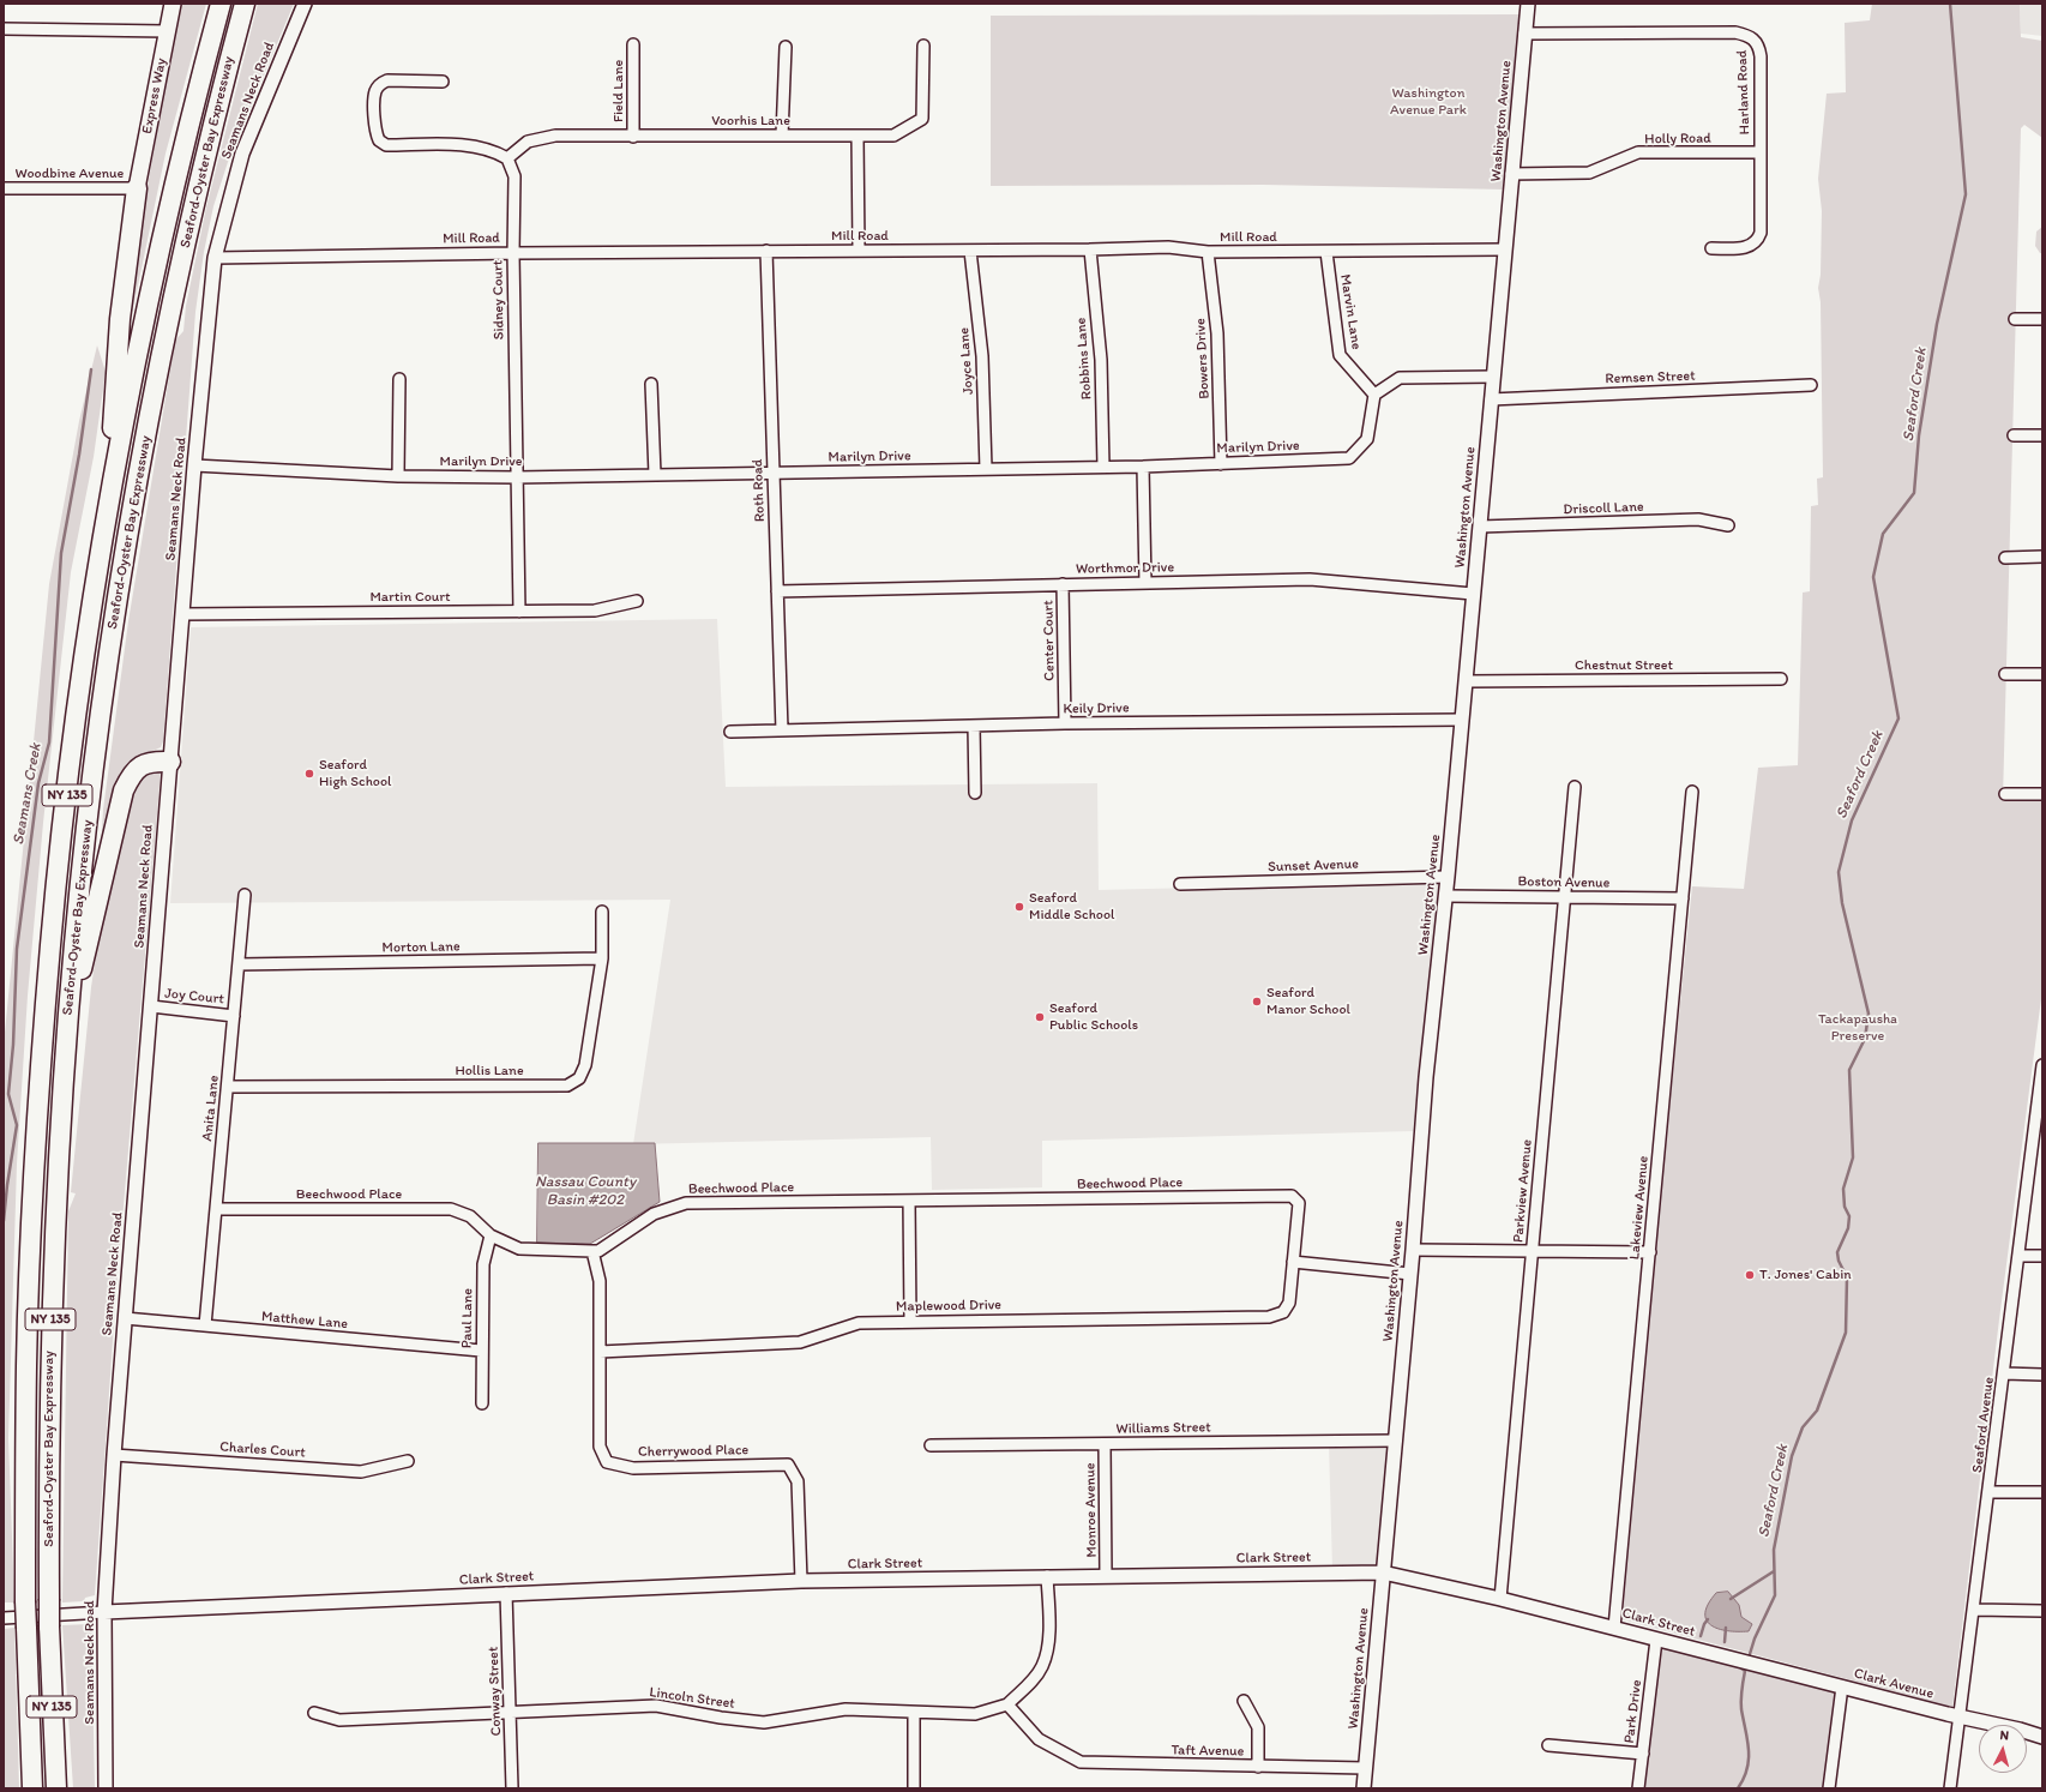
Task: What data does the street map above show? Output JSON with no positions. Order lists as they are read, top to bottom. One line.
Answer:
{"streets":{"highway":["Seaford-Oyster Bay Expressway","NY 135"],"main road":["Express Way"],"street":["Field Lane","Harland Road","Seamans Neck Road","Voorhis Lane","Washington Avenue","Holly Road","Woodbine Avenue","Mill Road","Sidney Court","Marvin Lane","Robbins Lane","Bowers Drive","Joyce Lane","Remsen Street","Marilyn Drive","Roth Road","Driscoll Lane","Worthmor Drive","Martin Court","Center Court","Chestnut Street","Keily Drive","Sunset Avenue","Boston Avenue","Morton Lane","Joy Court","Hollis Lane","Anita Lane","Beechwood Place","Parkview Avenue","Lakeview Avenue","Maplewood Drive","Paul Lane","Matthew Lane","Seaford Avenue","Williams Street","Charles Court","Cherrywood Place","Monroe Avenue","Clark Street","Clark Avenue","Conway Street","Lincoln Street","Park Drive","Taft Avenue"]},"crossings":[["Field Lane","Voorhis Lane"],["Harland Road","Washington Avenue"],["Harland Road","Holly Road"],["Express Way","Woodbine Avenue"],["Seamans Neck Road","Mill Road"],["Seamans Neck Road","Marilyn Drive"],["Seamans Neck Road","Martin Court"],["Seamans Neck Road","Joy Court"],["Seamans Neck Road","Matthew Lane"],["Seamans Neck Road","Charles Court"],["Seamans Neck Road","Clark Street"],["Voorhis Lane","Sidney Court"],["Washington Avenue","Holly Road"],["Washington Avenue","Mill Road"],["Washington Avenue","Remsen Street"],["Washington Avenue","Driscoll Lane"],["Washington Avenue","Worthmor Drive"],["Washington Avenue","Chestnut Street"],["Washington Avenue","Keily Drive"],["Washington Avenue","Sunset Avenue"],["Washington Avenue","Boston Avenue"],["Washington Avenue","Williams Street"],["Washington Avenue","Clark Street"],["Washington Avenue","Taft Avenue"],["Seaford-Oyster Bay Expressway","Clark Street"],["Mill Road","Sidney Court"],["Mill Road","Marvin Lane"],["Mill Road","Robbins Lane"],["Mill Road","Bowers Drive"],["Mill Road","Joyce Lane"],["Mill Road","Roth Road"],["Sidney Court","Marilyn Drive"],["Sidney Court","Martin Court"],["Marvin Lane","Marilyn Drive"],["Robbins Lane","Marilyn Drive"],["Bowers Drive","Marilyn Drive"],["Joyce Lane","Marilyn Drive"],["Marilyn Drive","Roth Road"],["Roth Road","Worthmor Drive"],["Roth Road","Keily Drive"],["Worthmor Drive","Center Court"],["Center Court","Keily Drive"],["Boston Avenue","Parkview Avenue"],["Boston Avenue","Lakeview Avenue"],["Morton Lane","Hollis Lane"],["Morton Lane","Anita Lane"],["Joy Court","Anita Lane"],["Hollis Lane","Anita Lane"],["Anita Lane","Beechwood Place"],["Anita Lane","Matthew Lane"],["Beechwood Place","Maplewood Drive"],["Beechwood Place","Paul Lane"],["Beechwood Place","Cherrywood Place"],["Parkview Avenue","Clark Street"],["Lakeview Avenue","Clark Street"],["Maplewood Drive","Cherrywood Place"],["Paul Lane","Matthew Lane"],["Seaford Avenue","Clark Avenue"],["Williams Street","Monroe Avenue"],["Cherrywood Place","Clark Street"],["Monroe Avenue","Clark Street"],["Clark Street","Clark Avenue"],["Clark Street","Conway Street"],["Clark Street","Lincoln Street"],["Clark Street","Park Drive"],["Conway Street","Lincoln Street"],["Lincoln Street","Taft Avenue"]],"water":["Seaford Creek","Seamans Creek","Nassau County Basin #202"],"parks":["Washington Avenue Park","Tackapausha Preserve"],"places":["Seaford High School","Seaford Middle School","Seaford Manor School","Seaford Public Schools","T. Jones' Cabin"],"north":"top"}
